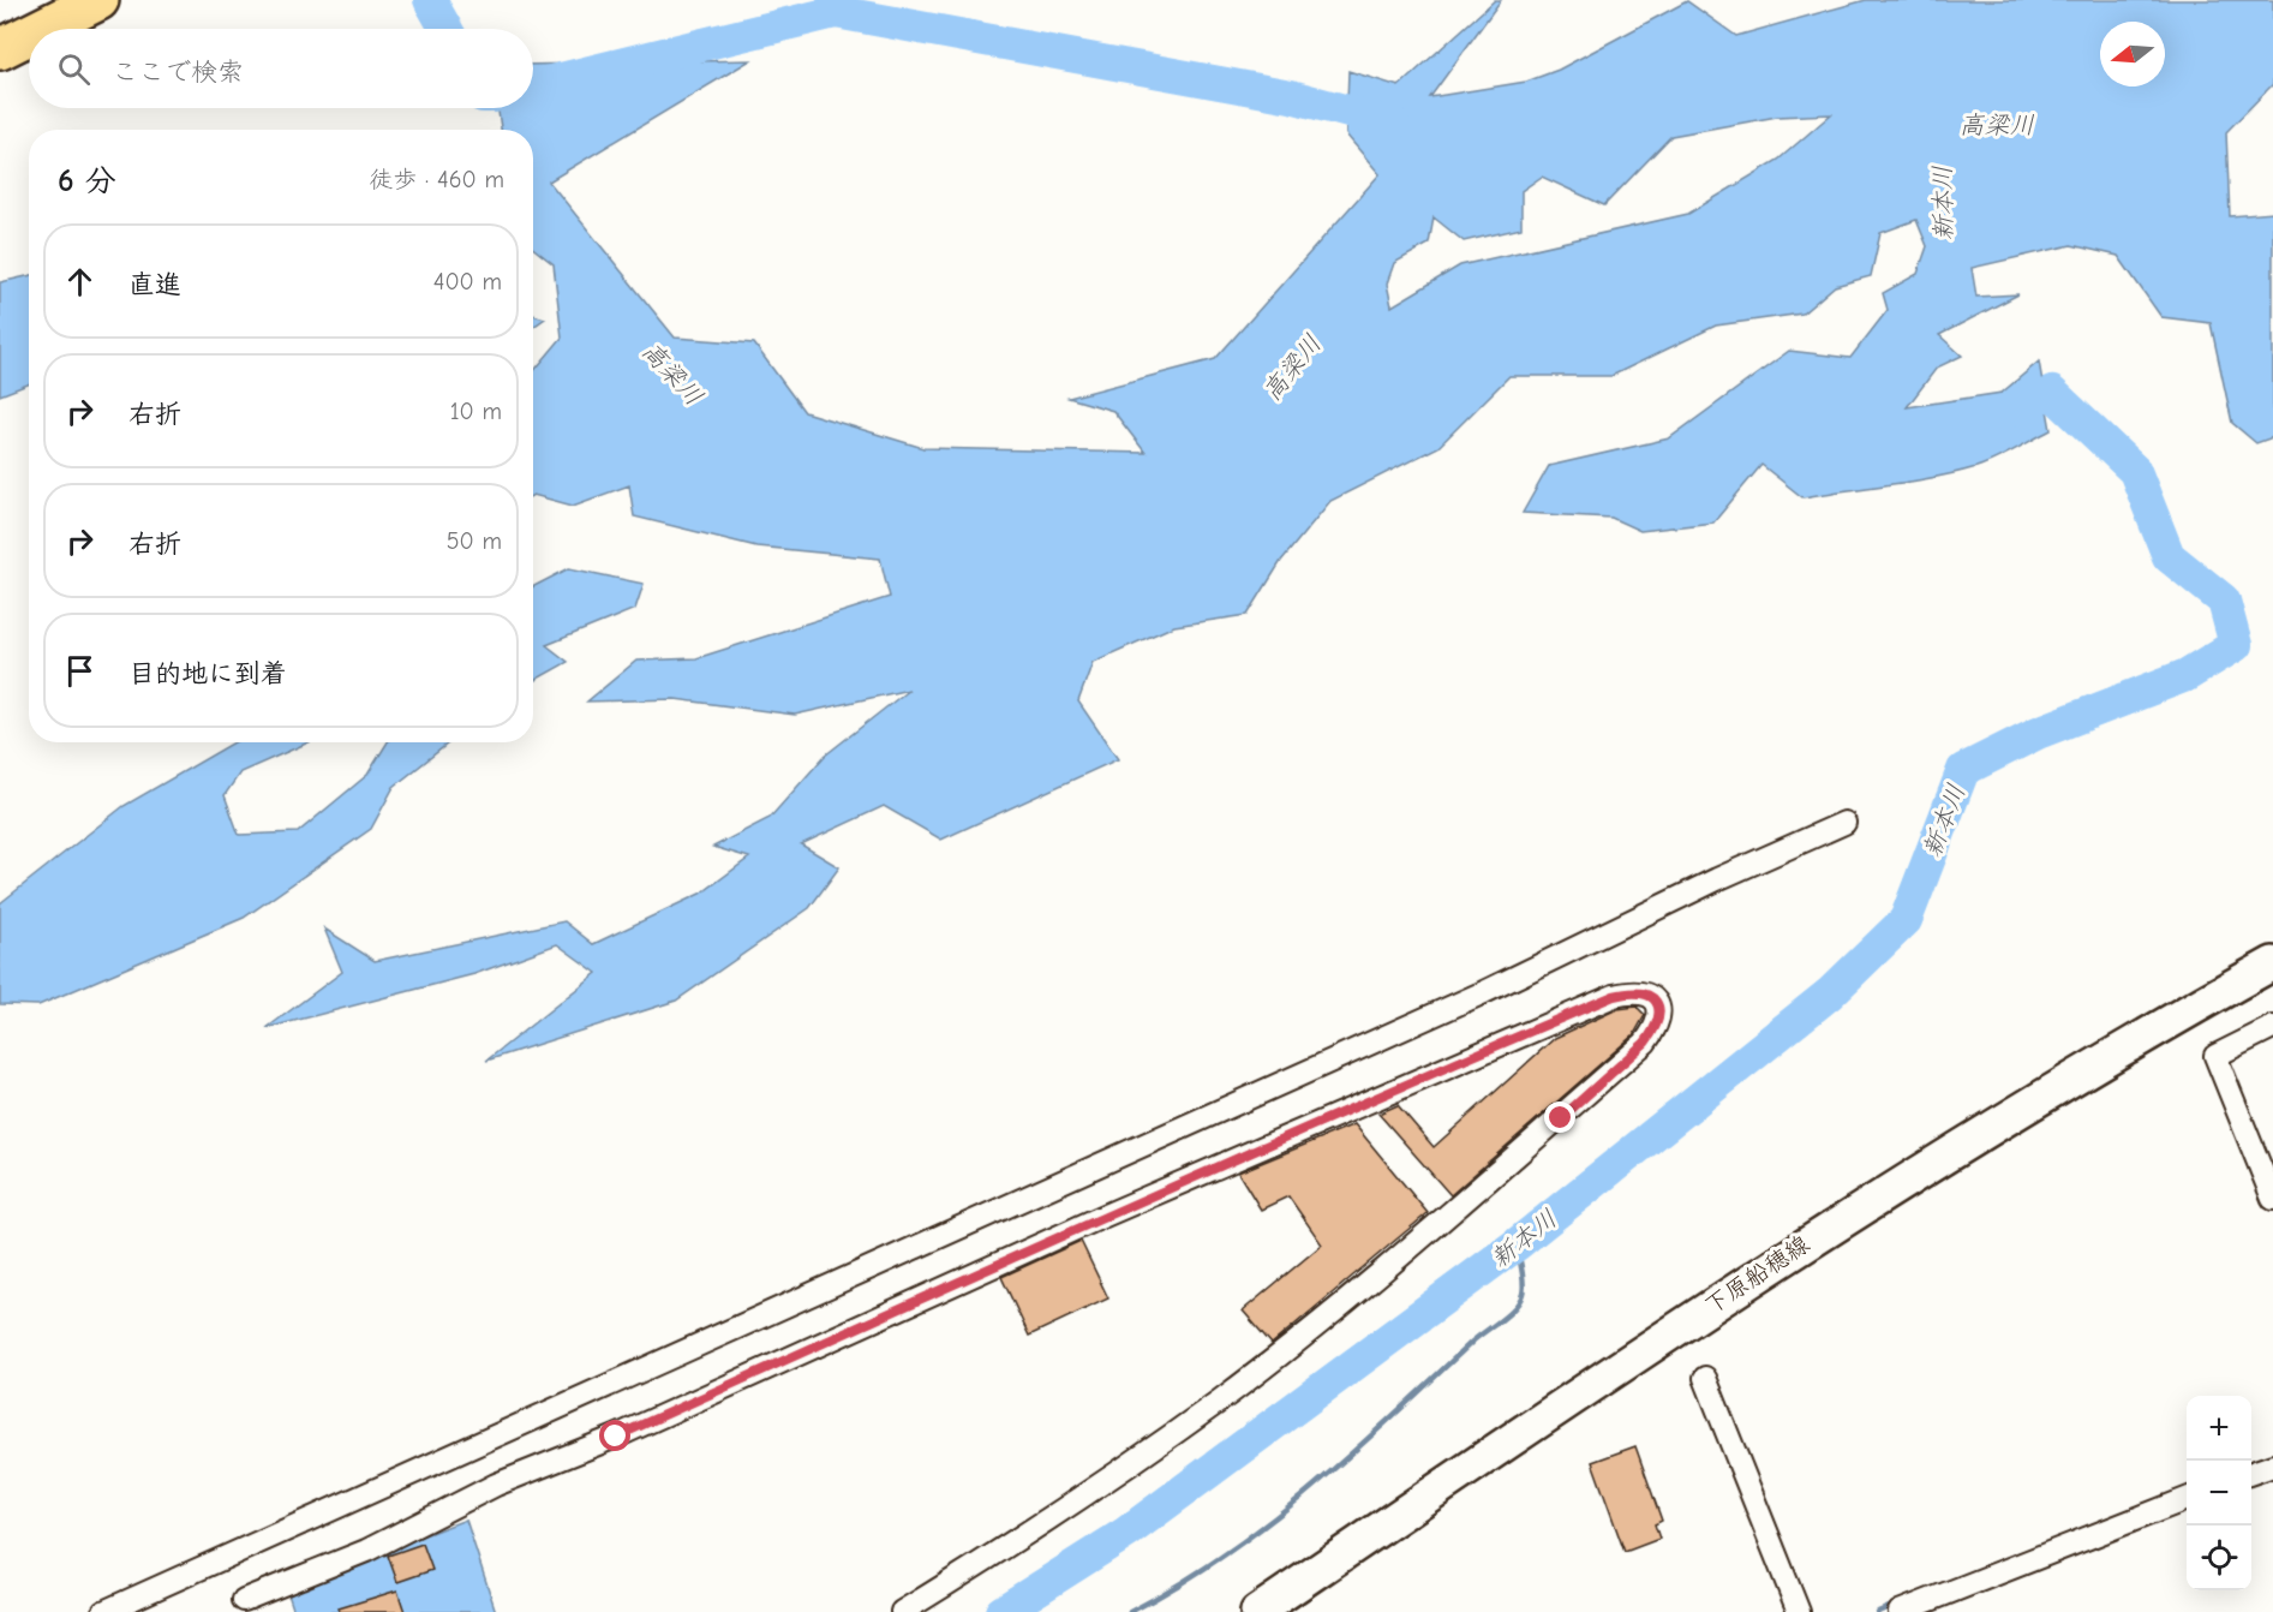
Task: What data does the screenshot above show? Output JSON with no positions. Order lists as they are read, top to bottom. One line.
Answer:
{"streets":{"main road":["下原船穂線"]},"water":["高梁川","新本川"],"north":"left","page":{"search":"ここで検索","heading":["6 分","徒歩 · 460 m"],"list":[["直進","400 m"],["右折","10 m"],["右折","50 m"],"目的地に到着"],"map_buttons":["+","−"]}}
